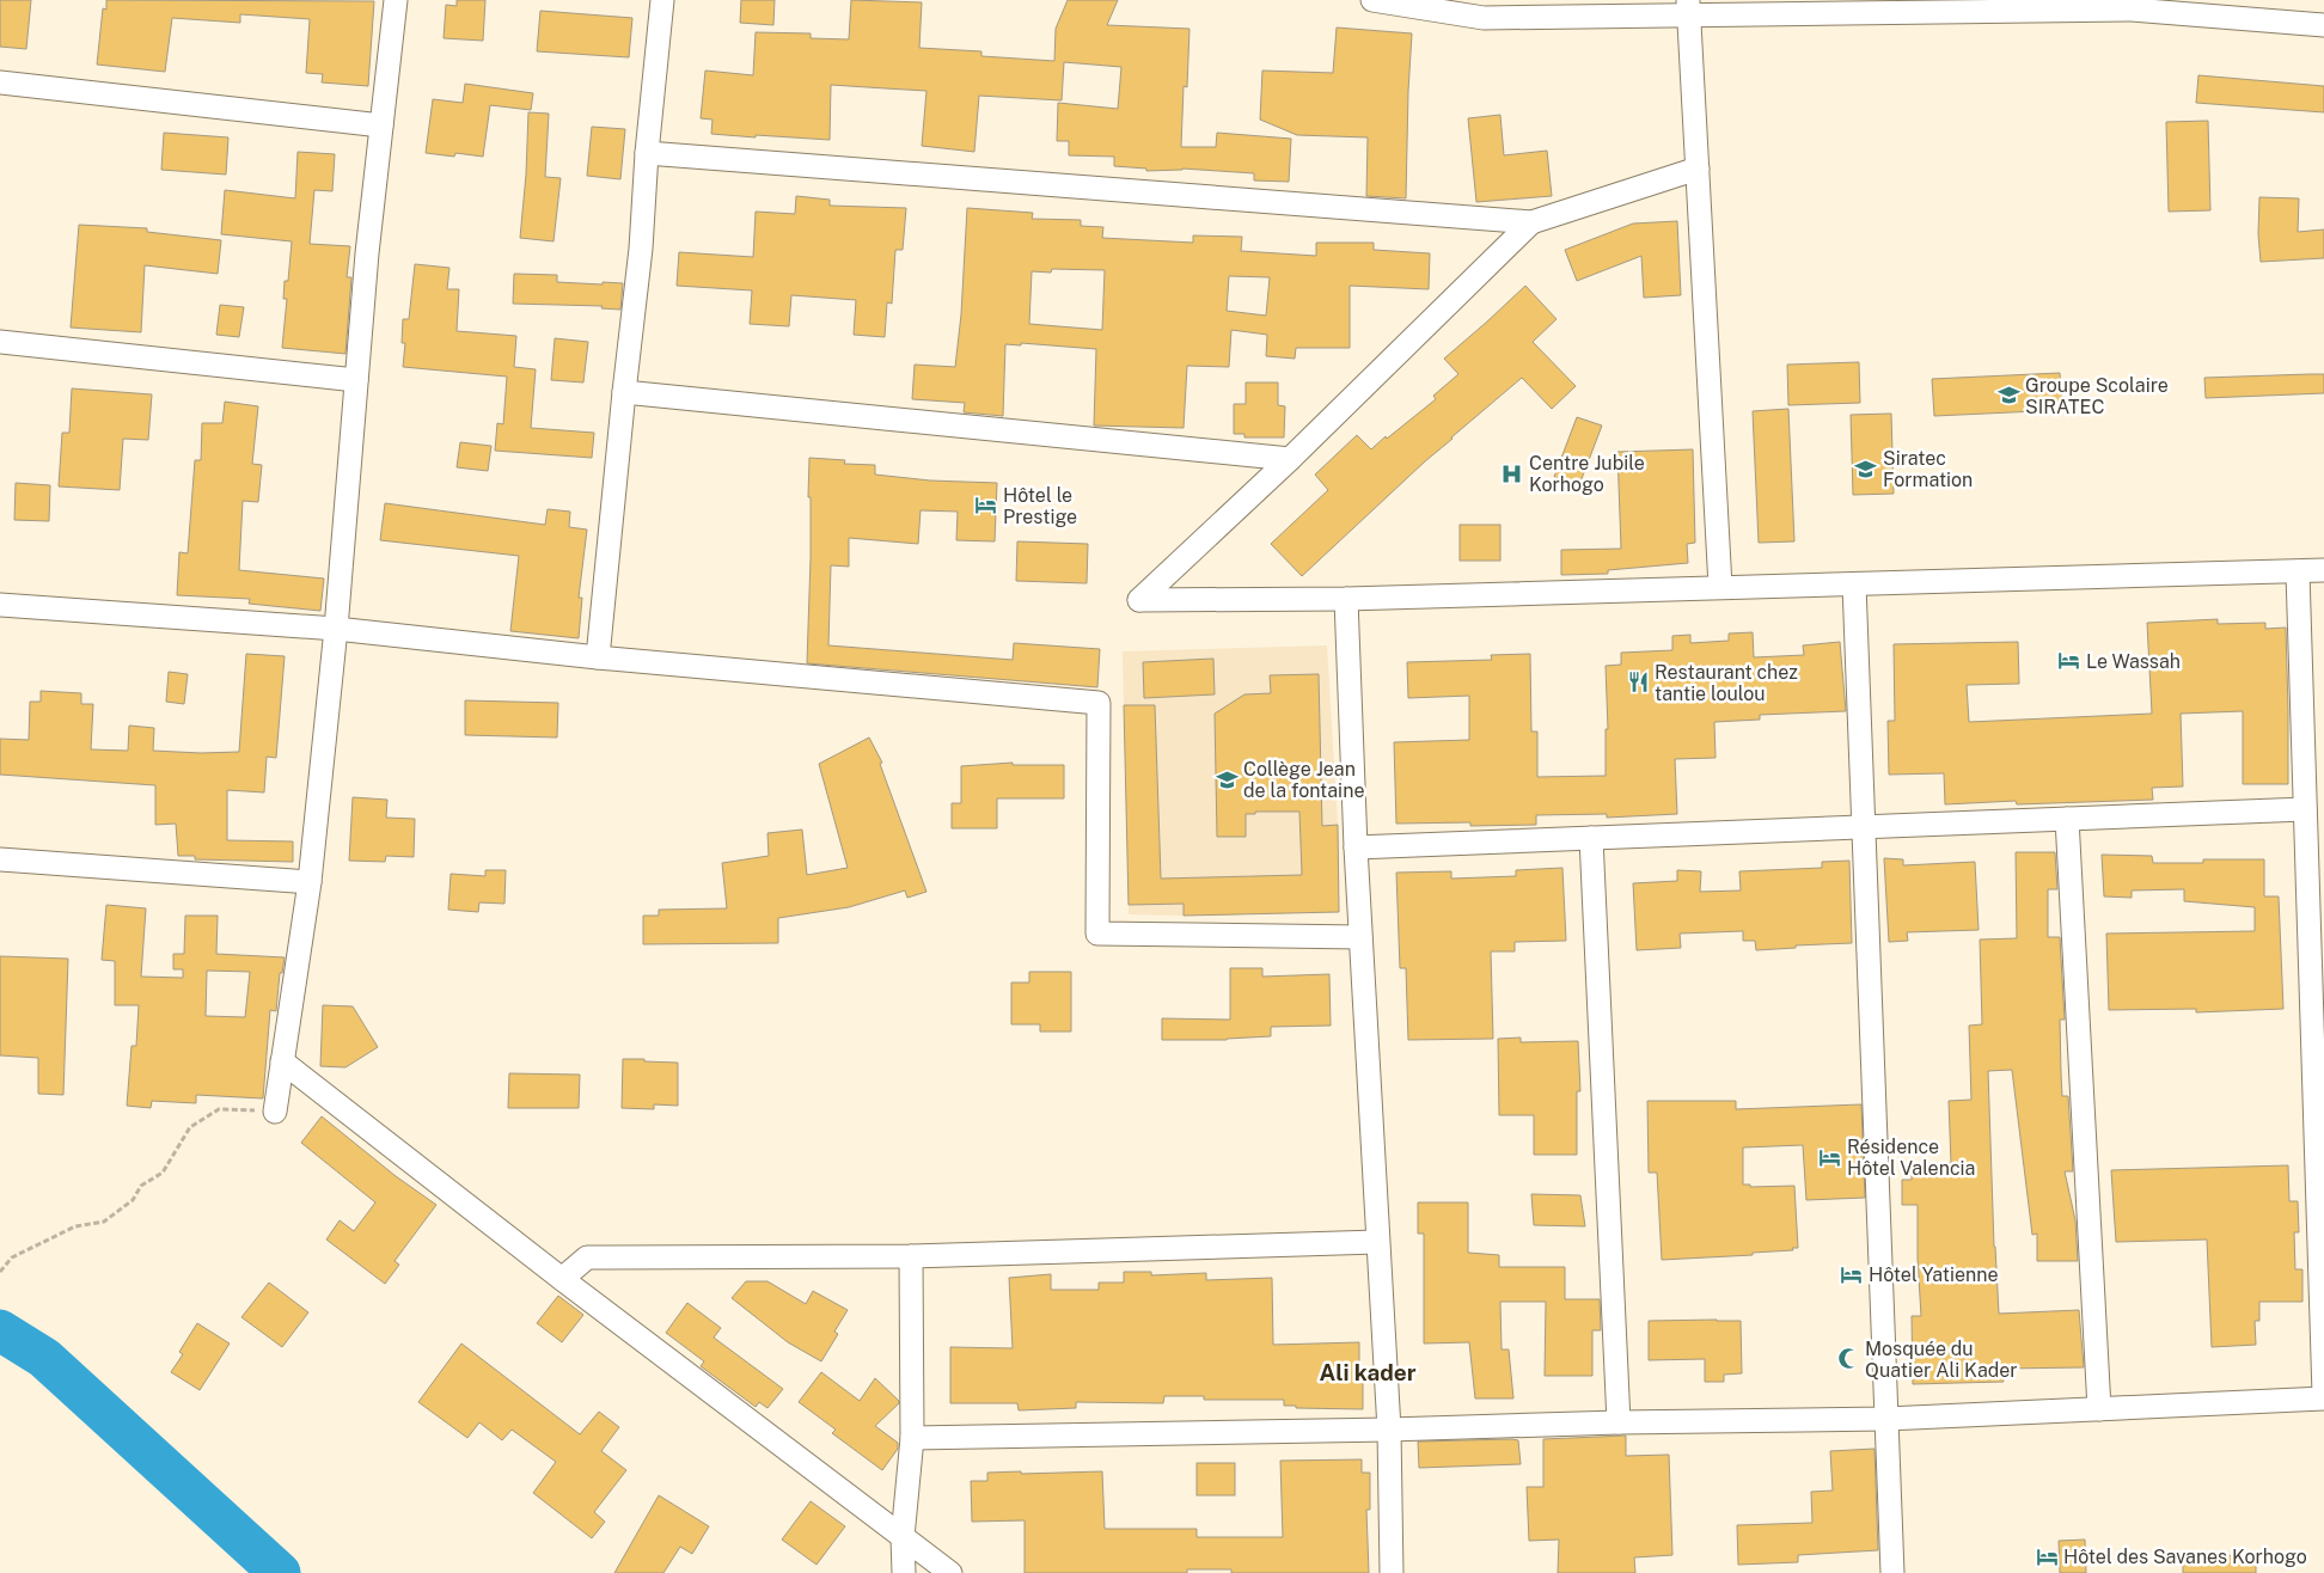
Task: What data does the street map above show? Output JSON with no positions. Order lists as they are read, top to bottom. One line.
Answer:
{"districts":["Ali kader"],"places":{"school or university":["Groupe Scolaire SIRATEC","Siratec Formation","Collège Jean de la fontaine"],"hospital":["Centre Jubile Korhogo"],"hotel":["Hôtel le Prestige","Le Wassah","Résidence Hôtel Valencia","Hôtel Yatienne","Hôtel des Savanes Korhogo"],"restaurant":["Restaurant chez tantie loulou"],"mosque":["Mosquée du Quatier Ali Kader"]}}
